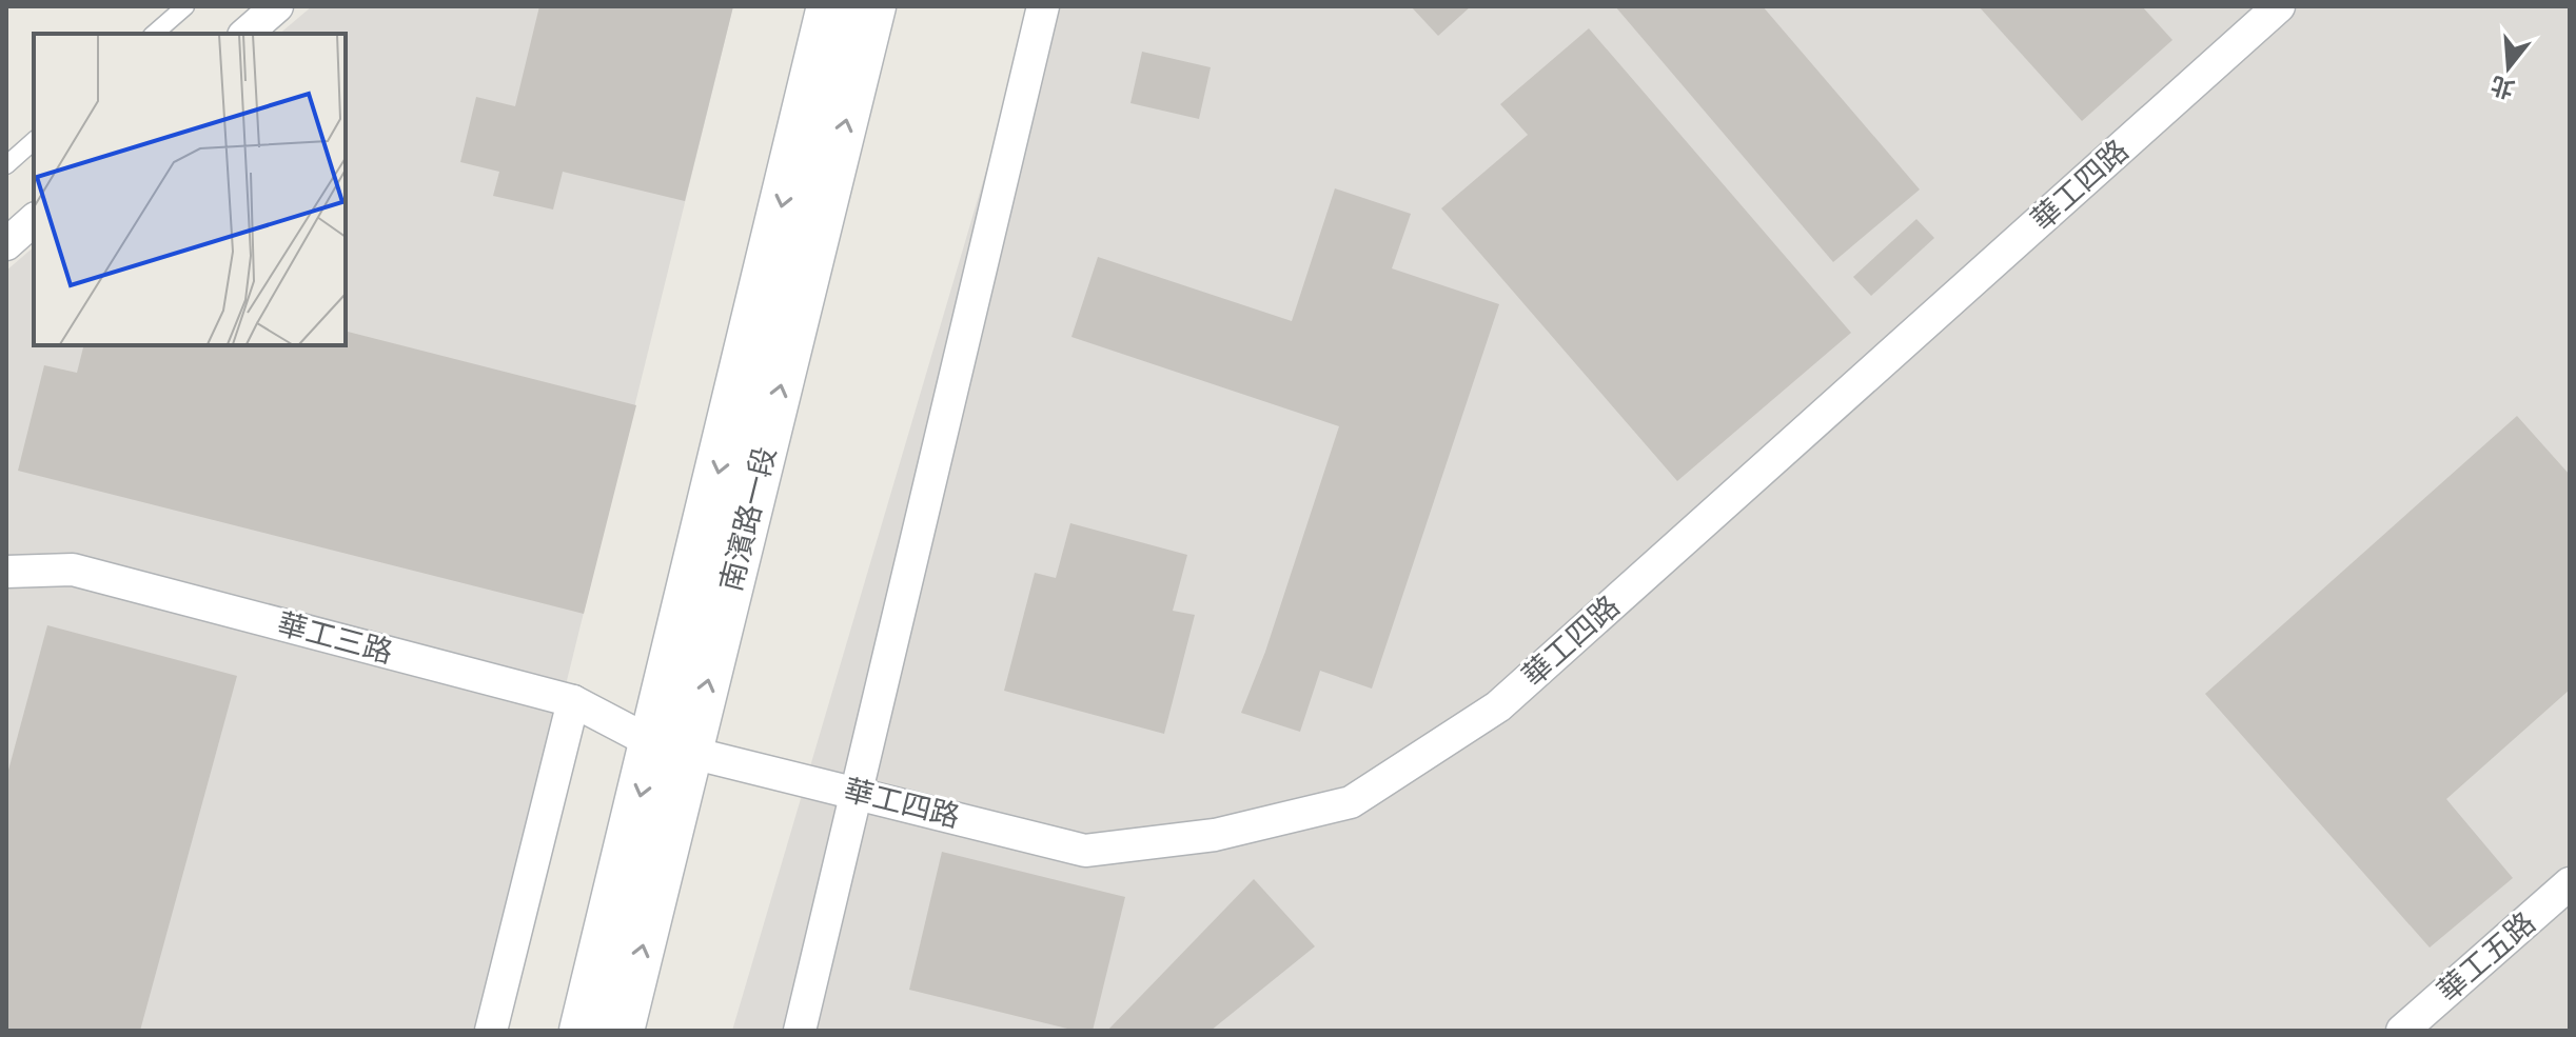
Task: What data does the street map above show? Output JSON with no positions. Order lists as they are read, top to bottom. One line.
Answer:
{"streets":{"main road":["南濱路一段"],"street":["華工四路","華工三路","華工五路"]},"crossings":[["華工四路","南濱路一段"],["華工四路","華工三路"],["南濱路一段","華工三路"]],"north":"bottom"}
